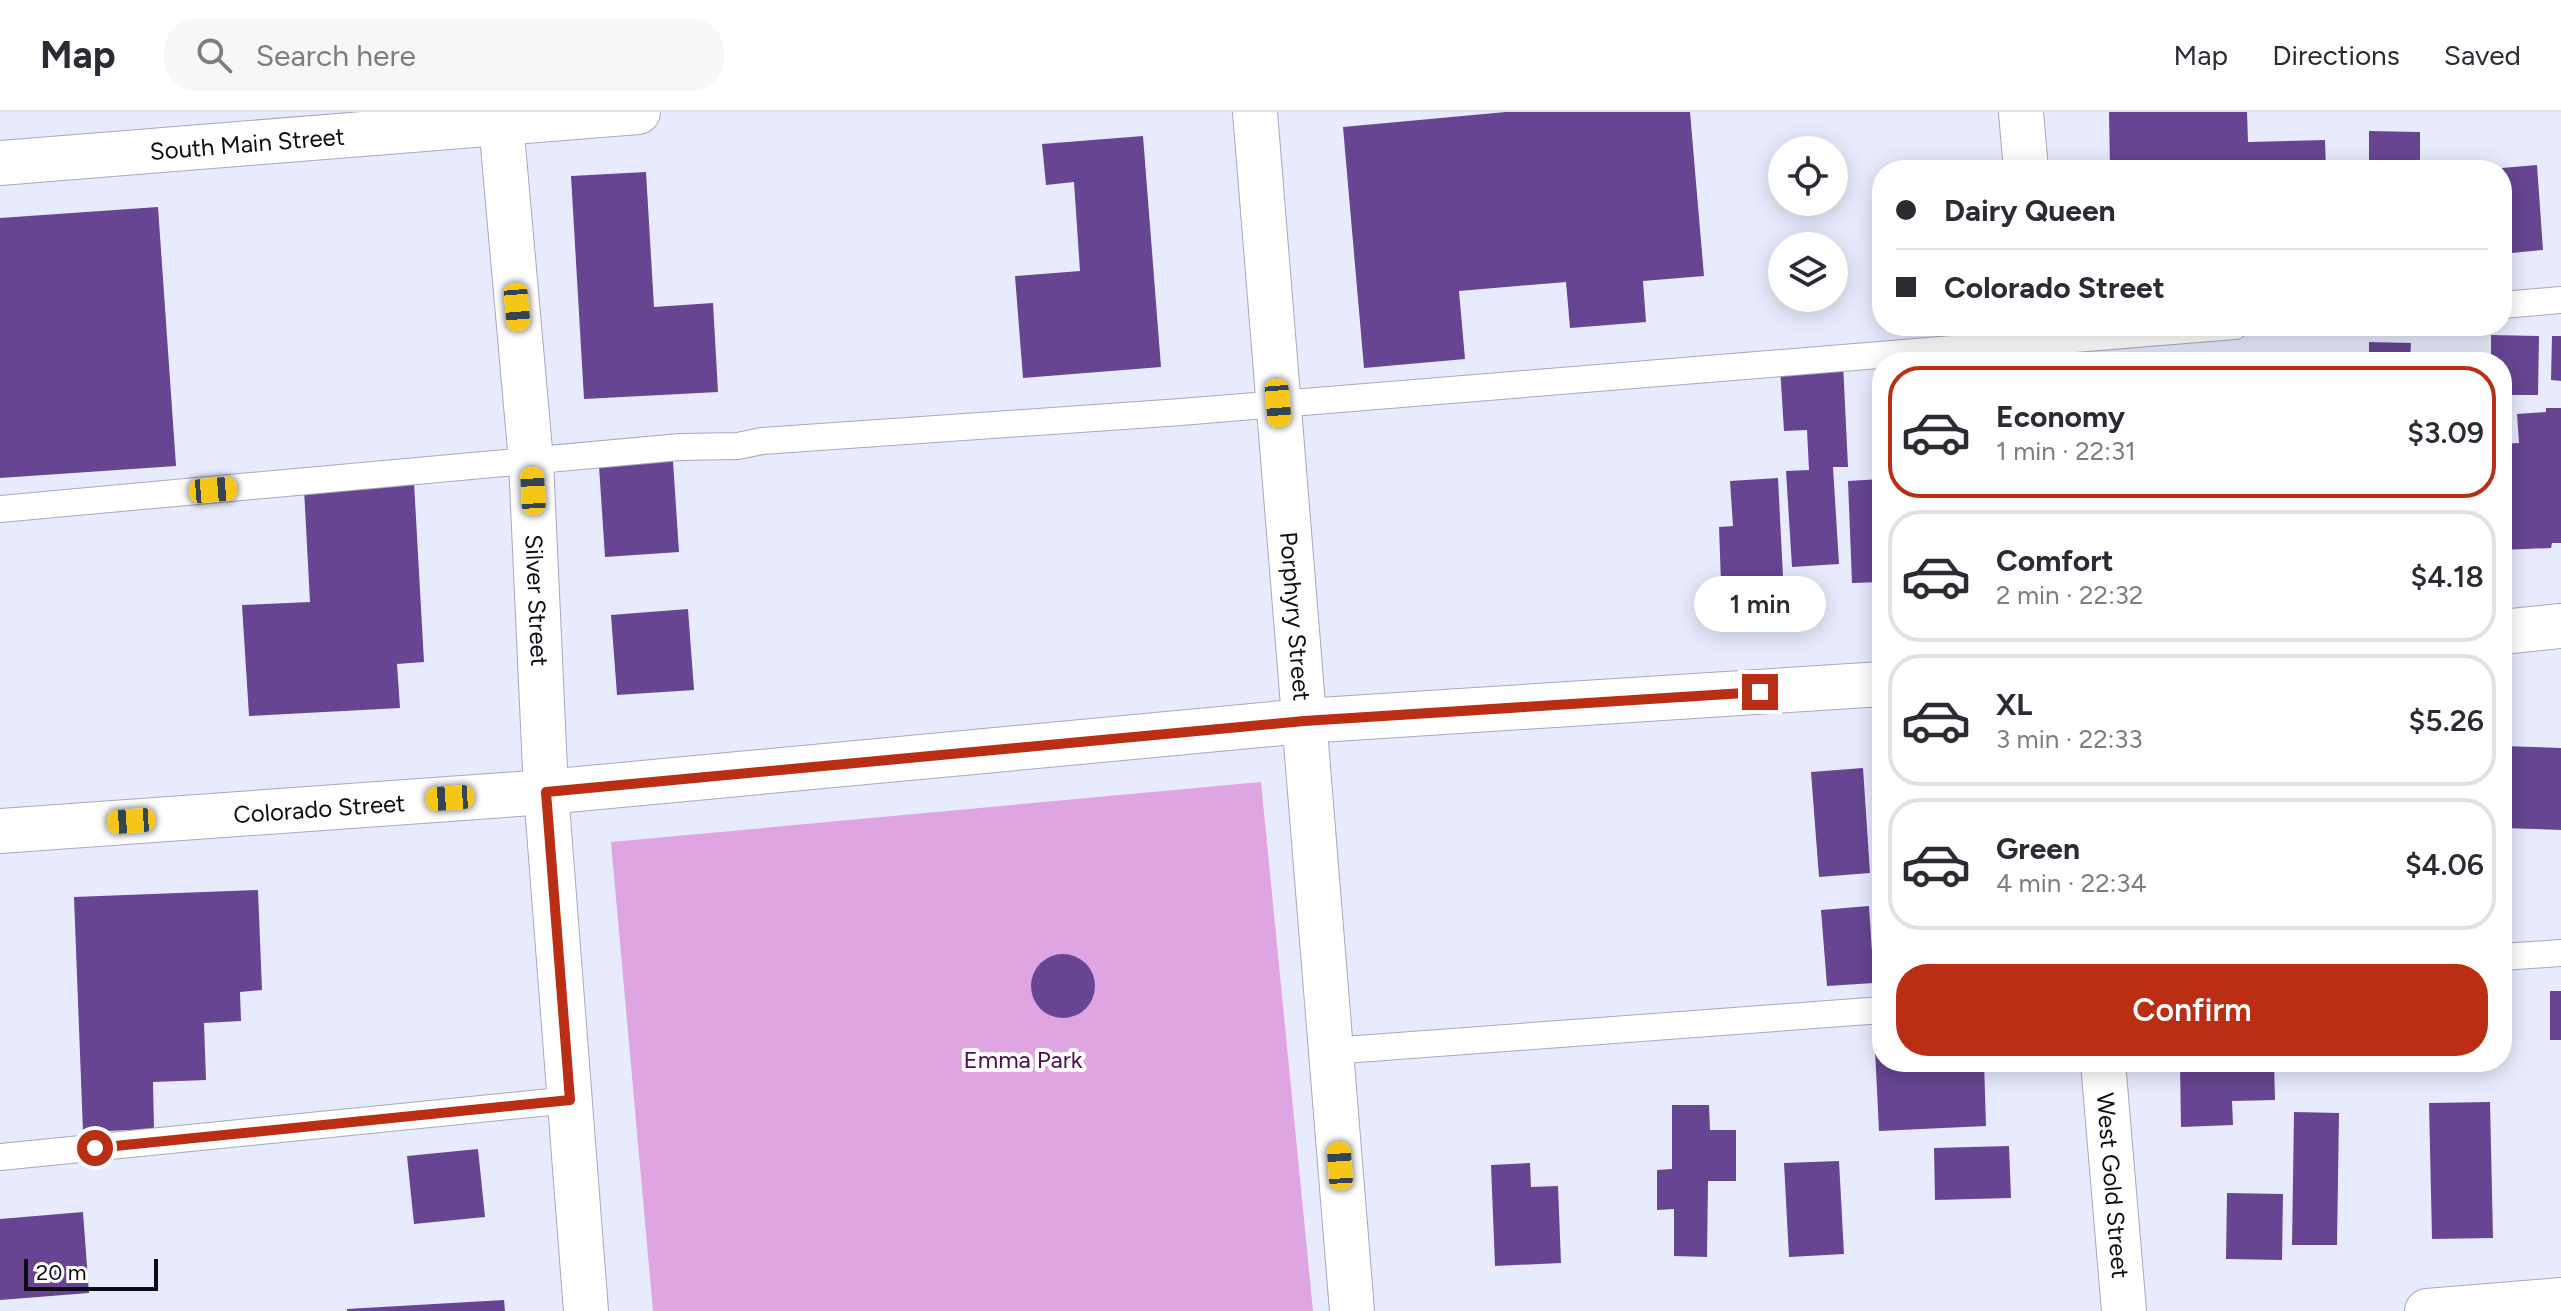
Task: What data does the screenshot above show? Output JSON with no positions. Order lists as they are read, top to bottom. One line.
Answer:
{"streets":{"street":["South Main Street","Silver Street","Porphyry Street","Colorado Street","West Gold Street"]},"crossings":[["South Main Street","Silver Street"],["Silver Street","Colorado Street"],["Porphyry Street","Colorado Street"]],"parks":["Emma Park"],"scale_bar":"20 m","page":{"header":"Map","search":"Search here","nav":["Map","Directions","Saved"],"banner":["Dairy Queen","Colorado Street"],"list":[{"name":"Economy","note":"1 min · 22:31","value":"$3.09"},{"name":"Comfort","note":"2 min · 22:32","value":"$4.18"},{"name":"XL","note":"3 min · 22:33","value":"$5.26"},{"name":"Green","note":"4 min · 22:34","value":"$4.06"}],"bubble":"1 min","buttons":"Confirm","scale":"20 m"}}
